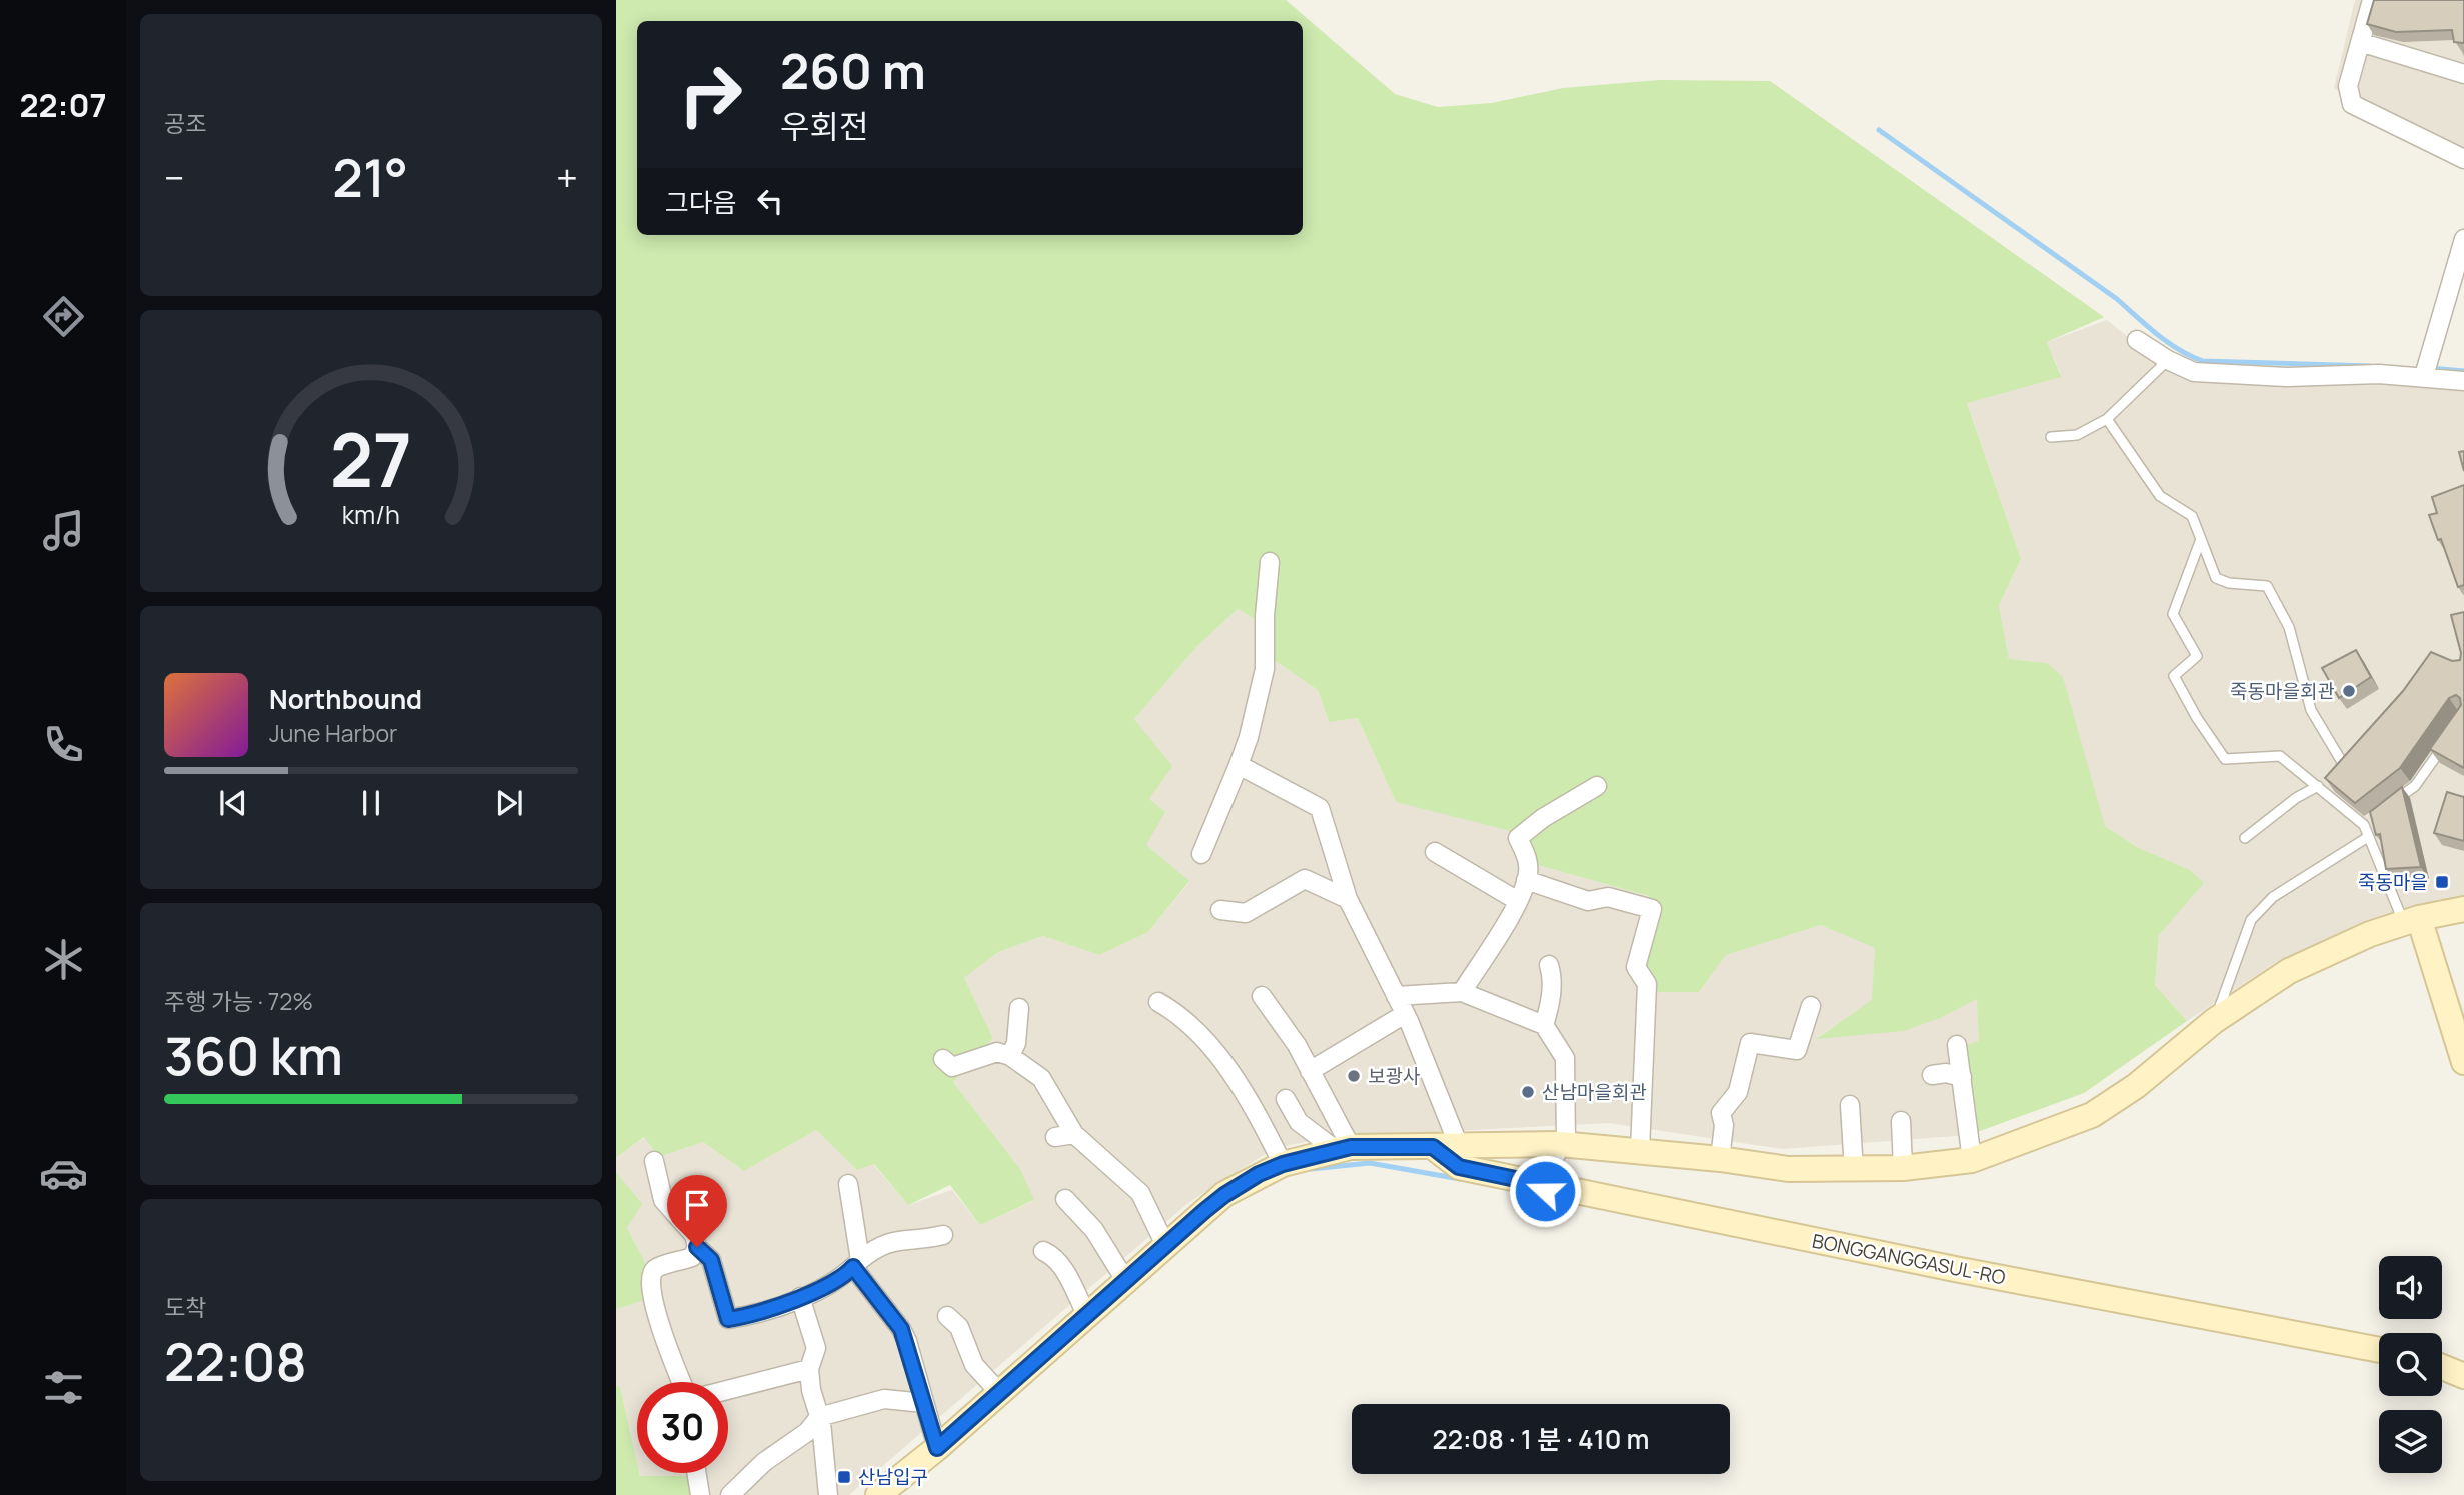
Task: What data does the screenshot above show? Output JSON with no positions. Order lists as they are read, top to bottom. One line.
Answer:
{"streets":{"street":["BONGGANGGASUL-RO"]},"places":{"other":["죽동마을회관","보광사","산남마을회관"],"transit":["죽동마을","산남입구"]},"page":{"tabs":"22:07","tile":["공조",["주행 가능 · 72%","360 km"],["도착","22:08"]],"turn":["260 m","우회전"],"heat":["−","21°","+"],"then":"그다음","song":["Northbound","June Harbor"],"limit":"30","trip":"22:08 · 1 분 · 410 m","gauge":["27","km/h"]}}
